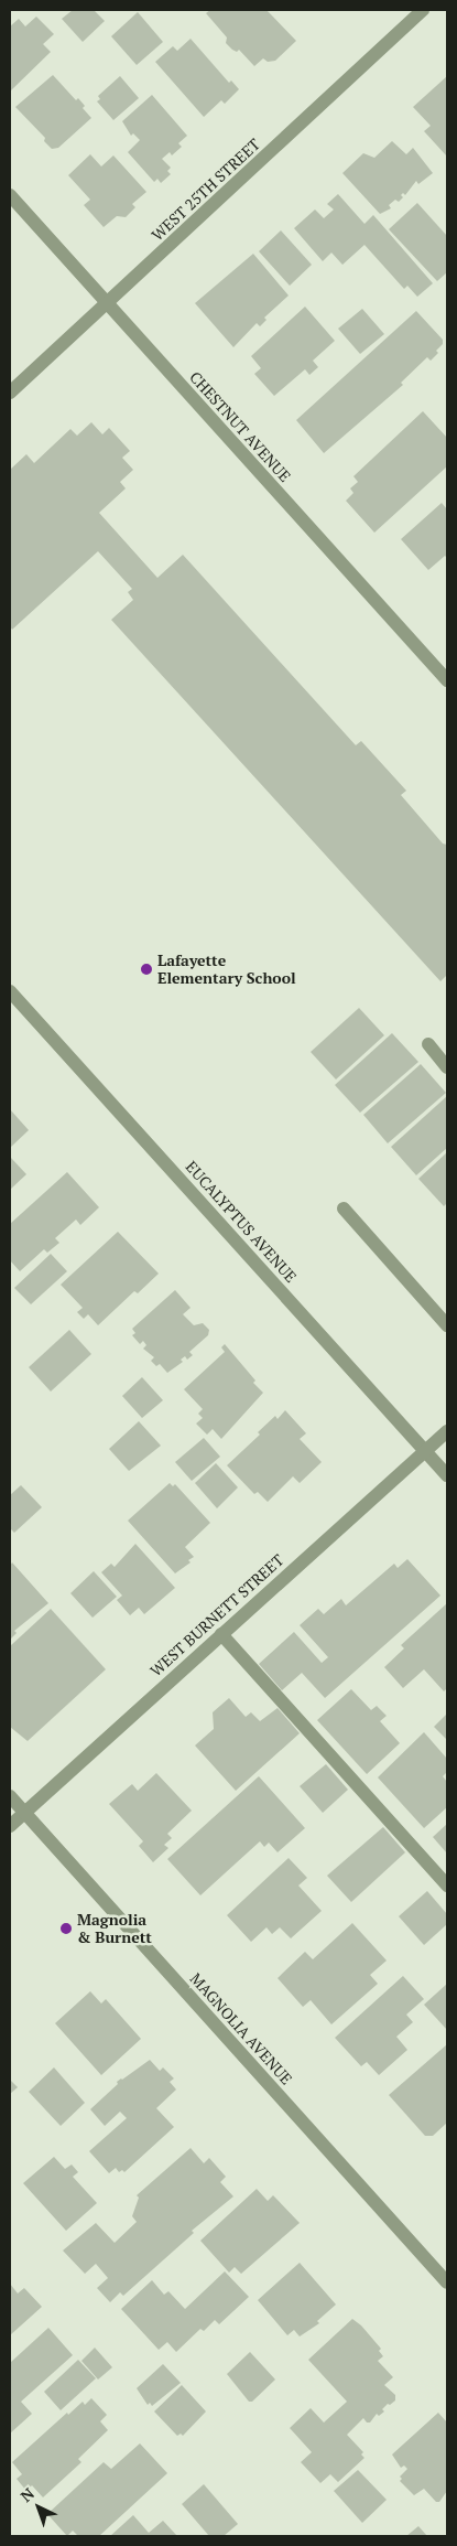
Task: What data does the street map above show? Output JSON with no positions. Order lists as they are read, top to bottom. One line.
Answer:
{"streets":{"street":["WEST 25TH STREET","CHESTNUT AVENUE","EUCALYPTUS AVENUE","WEST BURNETT STREET","MAGNOLIA AVENUE"]},"crossings":[["WEST 25TH STREET","CHESTNUT AVENUE"],["EUCALYPTUS AVENUE","WEST BURNETT STREET"],["WEST BURNETT STREET","MAGNOLIA AVENUE"]],"places":["Lafayette Elementary School","Magnolia & Burnett"],"north":"top left"}
